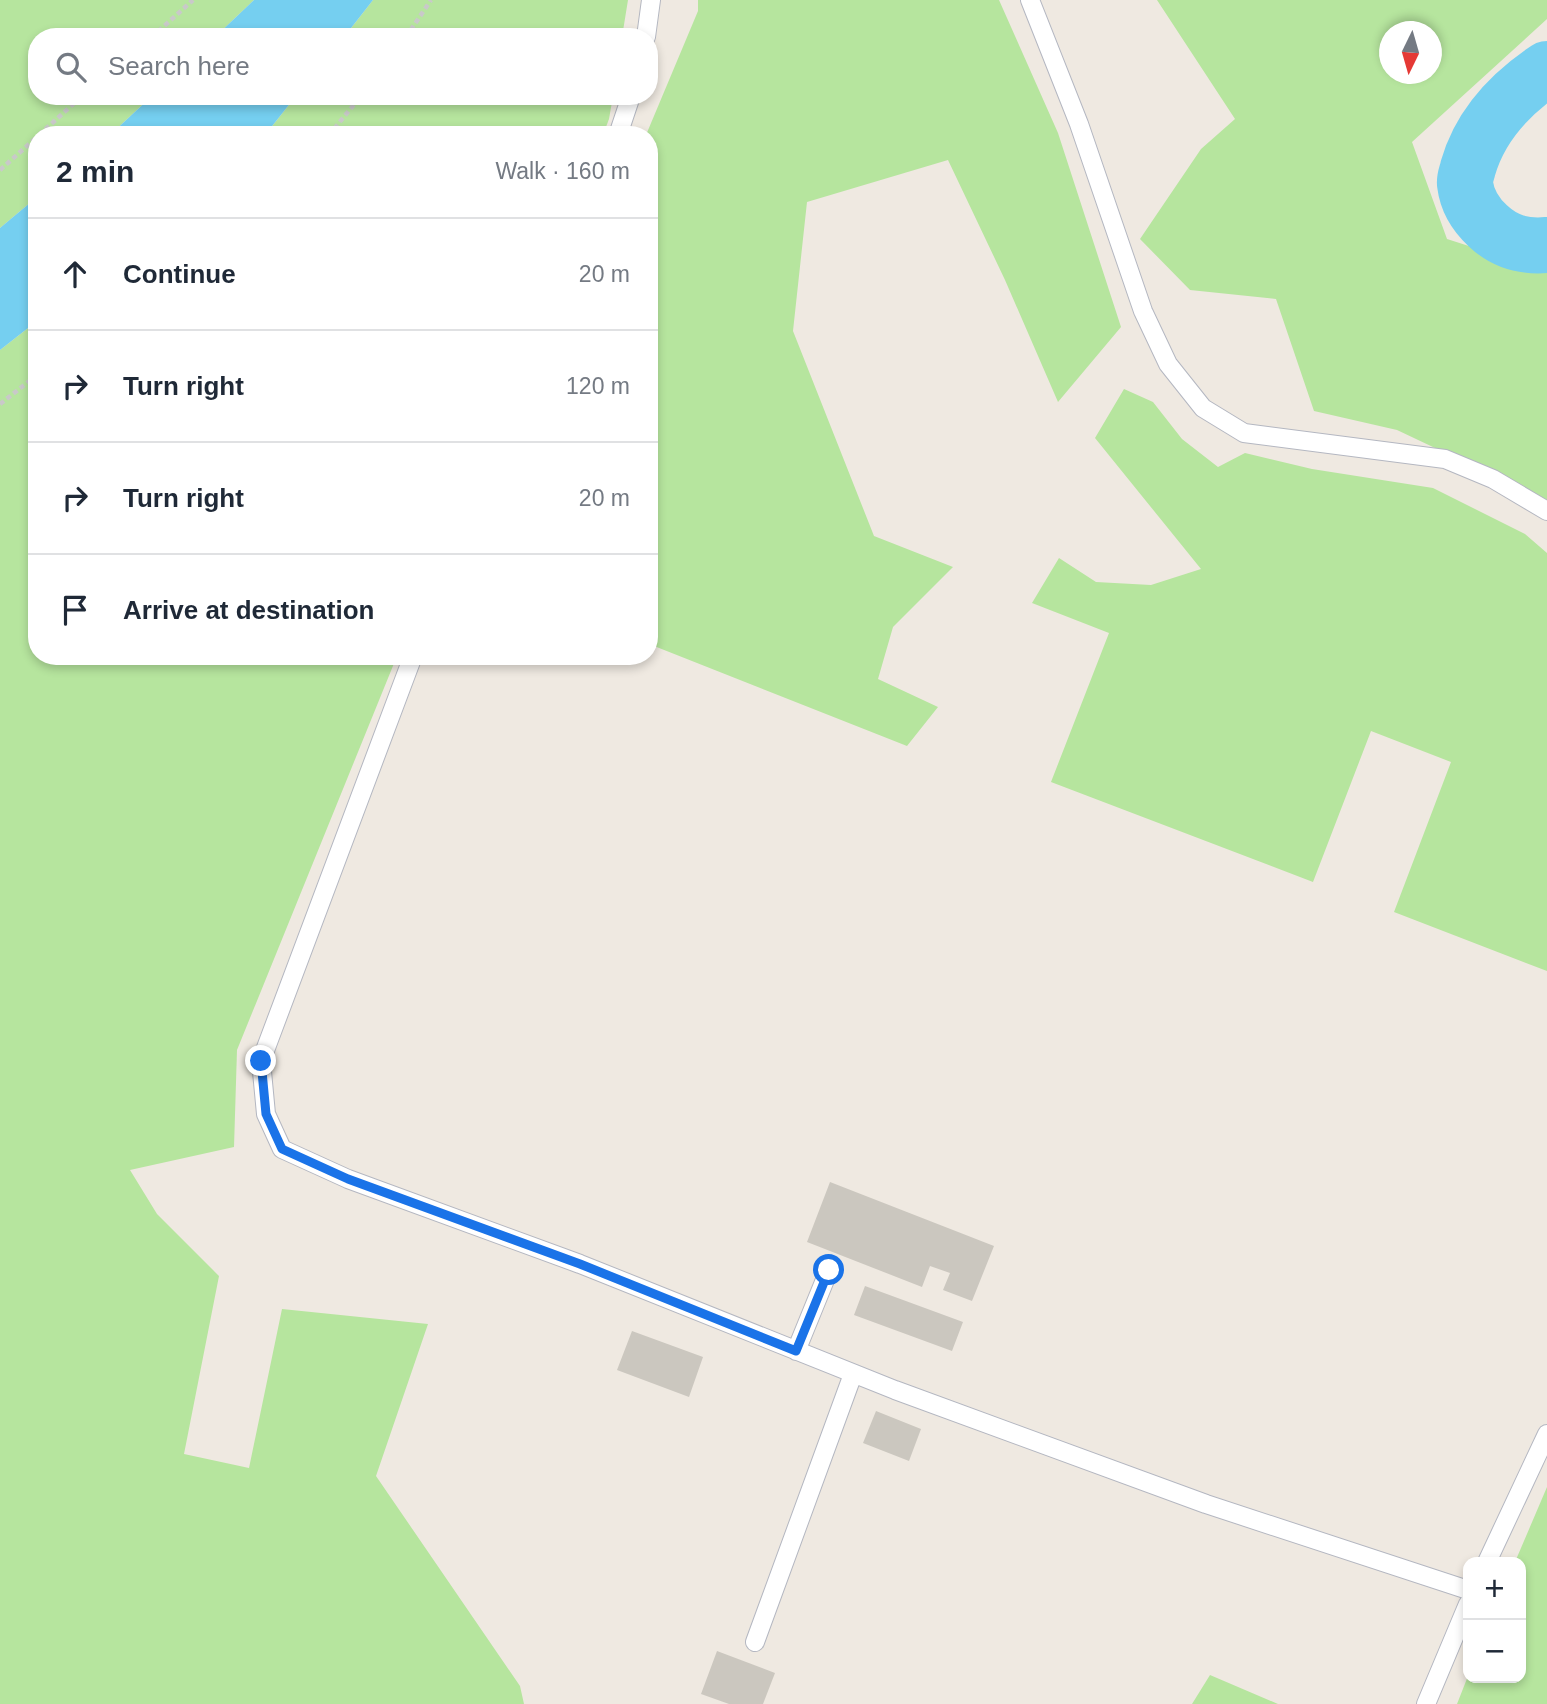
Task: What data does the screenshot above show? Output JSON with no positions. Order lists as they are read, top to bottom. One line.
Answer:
{"north":"bottom","page":{"search":"Search here","heading":["2 min","Walk · 160 m"],"list":[["Continue","20 m"],["Turn right","120 m"],["Turn right","20 m"],"Arrive at destination"],"map_buttons":["+","−"]}}
